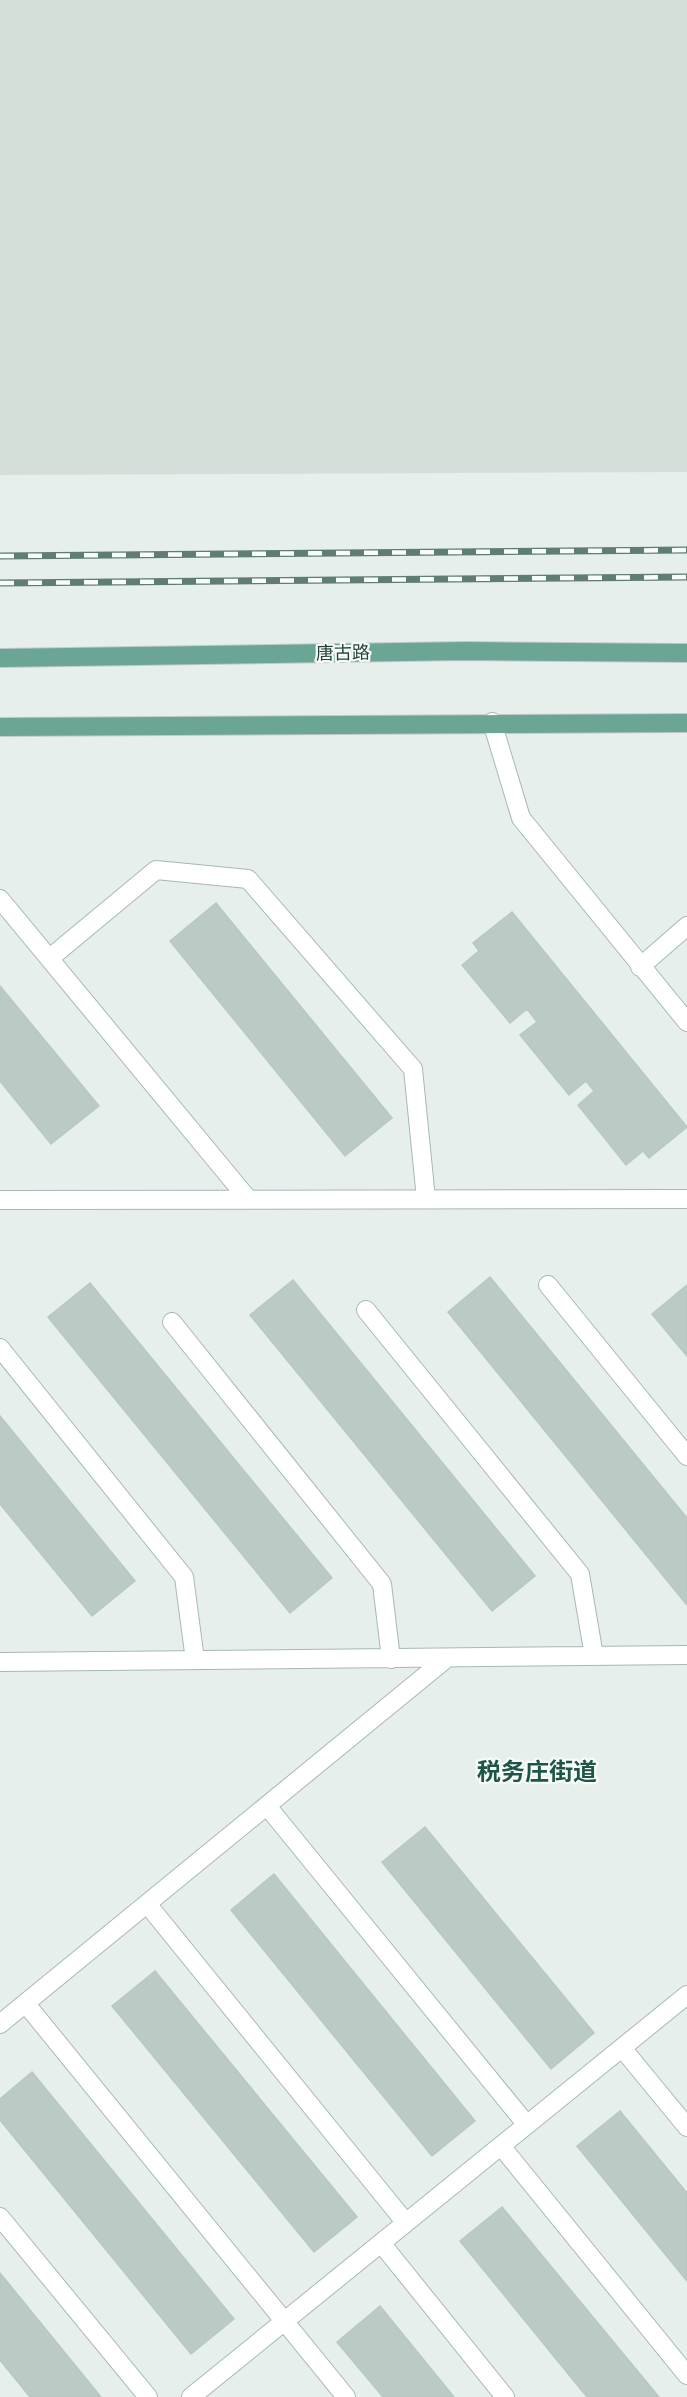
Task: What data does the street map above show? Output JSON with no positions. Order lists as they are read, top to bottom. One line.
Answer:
{"streets":{"main road":["唐古路"]},"districts":["税务庄街道"]}
